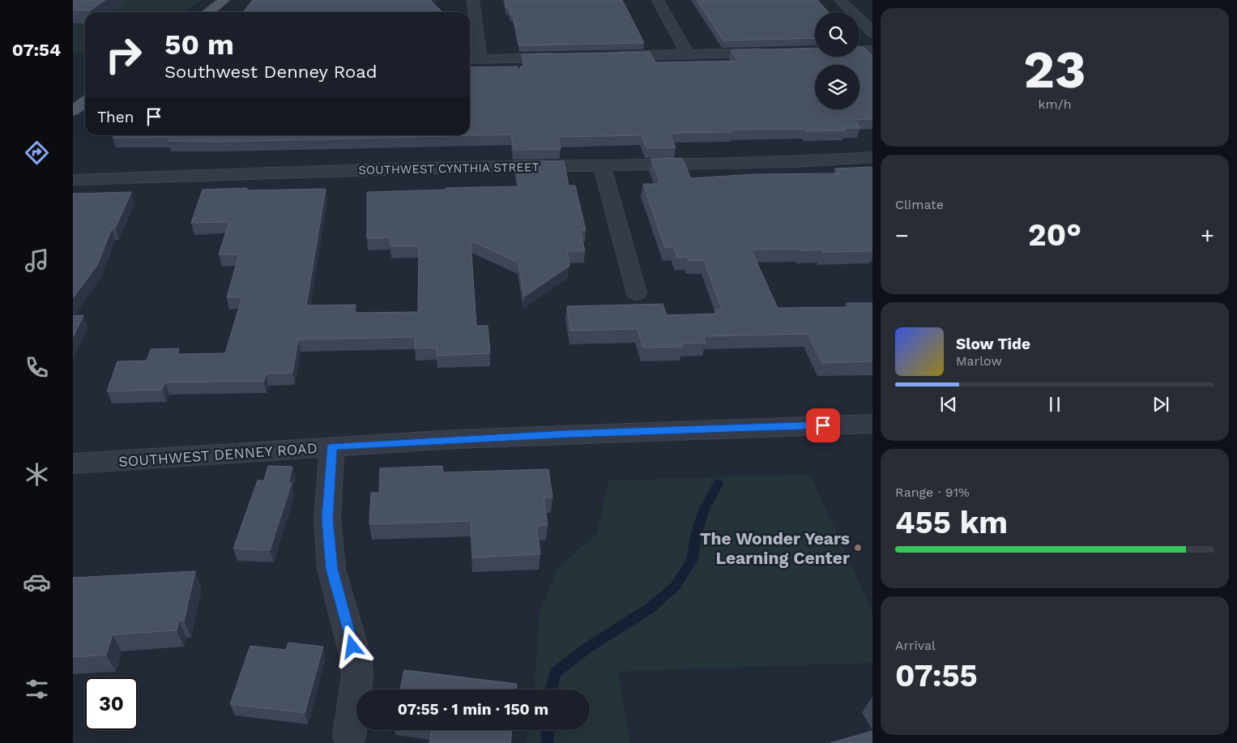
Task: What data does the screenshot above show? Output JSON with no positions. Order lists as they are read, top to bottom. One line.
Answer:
{"streets":{"street":["SOUTHWEST CYNTHIA STREET","SOUTHWEST DENNEY ROAD"]},"places":["The Wonder Years Learning Center"],"page":{"tabs":"07:54","tile":[["23","km/h"],"Climate",["Range · 91%","455 km"],["Arrival","07:55"]],"turn":["50 m","Southwest Denney Road"],"then":"Then","heat":["−","20°","+"],"song":["Slow Tide","Marlow"],"limit":"30","trip":"07:55 · 1 min · 150 m"}}
